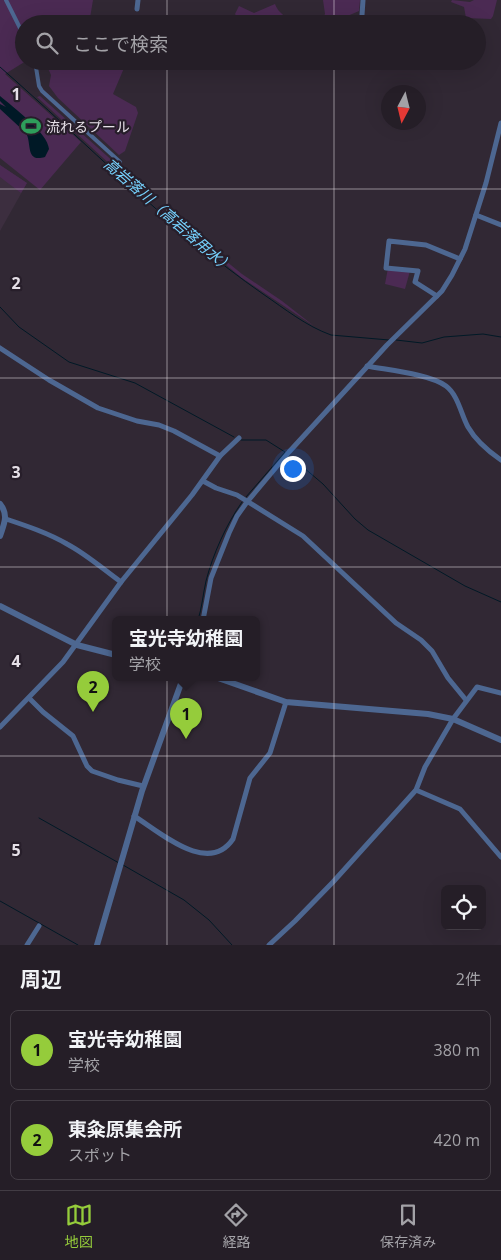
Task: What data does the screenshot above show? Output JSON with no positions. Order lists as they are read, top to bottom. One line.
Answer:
{"water":["高岩落川（高岩落用水）"],"places":{"sports":["流れるプール"]},"north":"bottom","page":{"search":"ここで検索","popup":["宝光寺幼稚園","学校"],"pins":["2","1"],"heading":["周辺","2件"],"list":[{"mark":"1","name":"宝光寺幼稚園","note":"学校","value":"380 m"},{"mark":"2","name":"東粂原集会所","note":"スポット","value":"420 m"}],"nav":["地図","経路","保存済み"]},"grid":{"rows":["1","2","3","4","5"]}}
